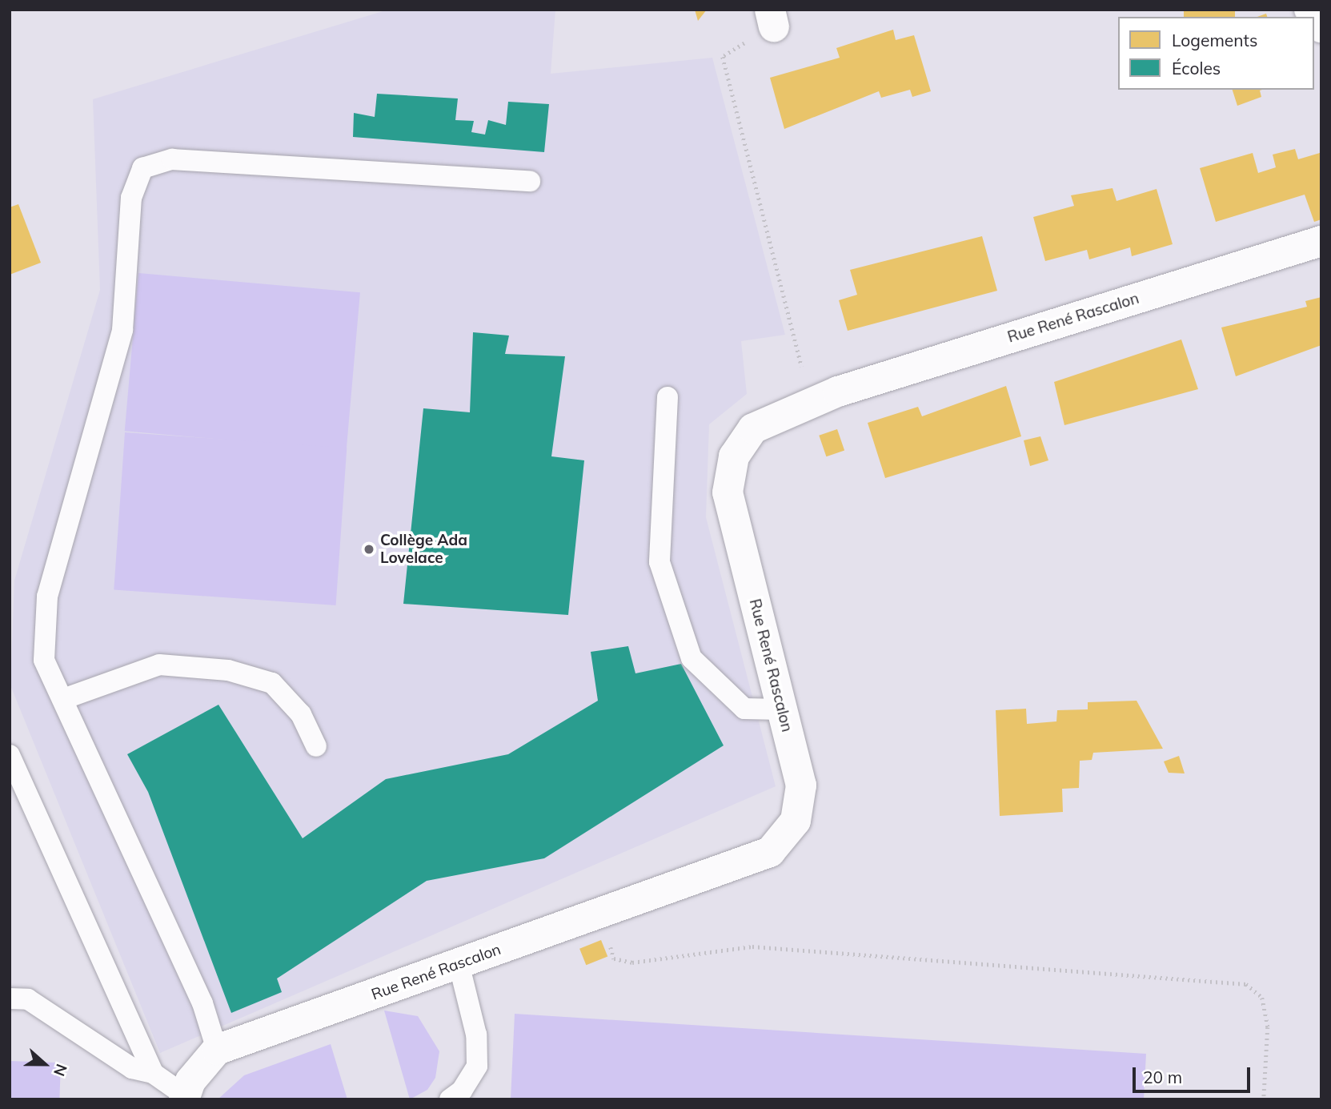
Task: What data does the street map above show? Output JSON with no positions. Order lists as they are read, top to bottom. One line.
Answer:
{"streets":{"street":["Rue René Rascalon"]},"places":["Collège Ada Lovelace"],"legend":["Logements","Écoles"],"scale_bar":"20 m","north":"right"}
